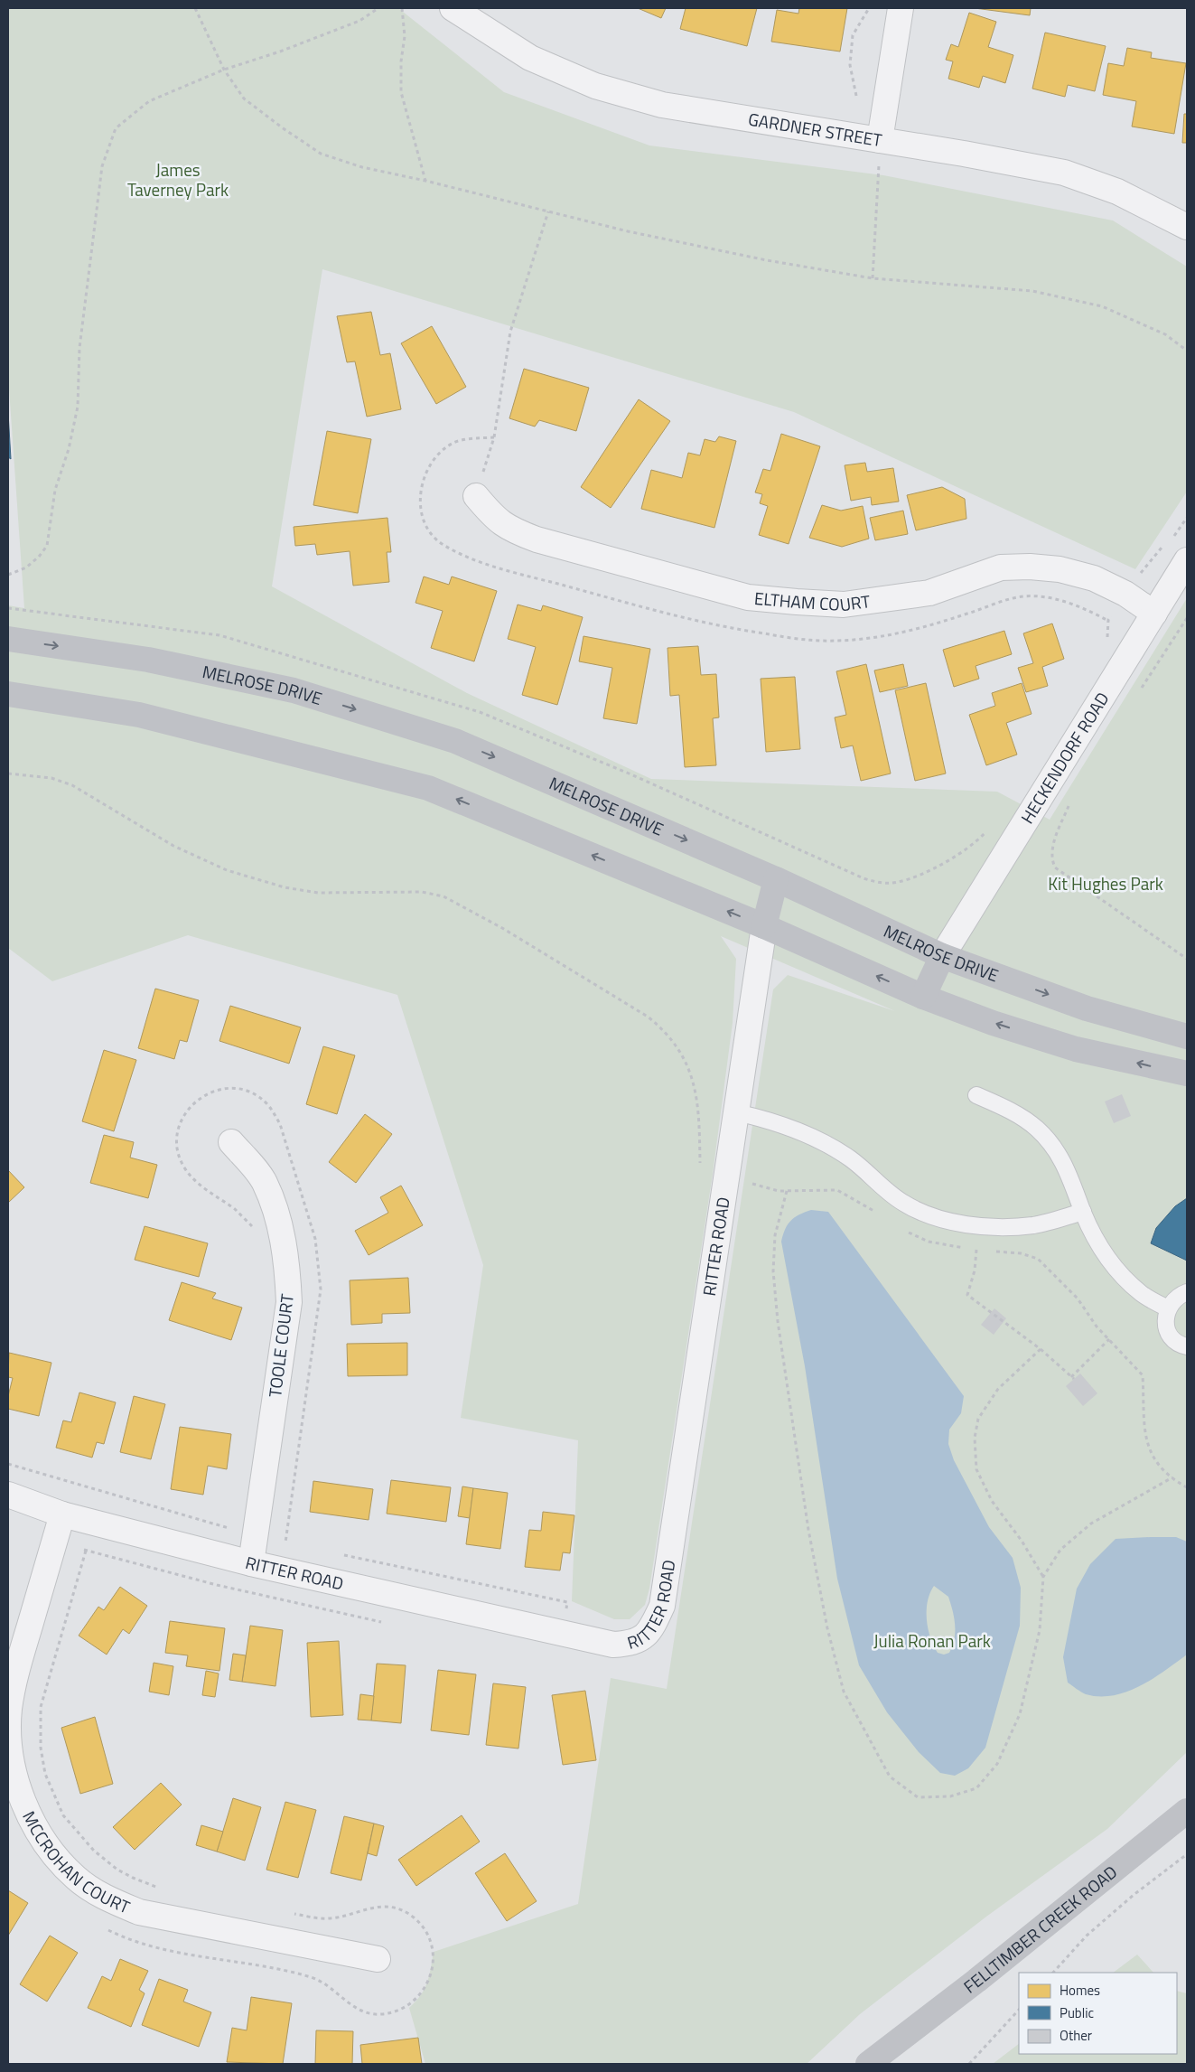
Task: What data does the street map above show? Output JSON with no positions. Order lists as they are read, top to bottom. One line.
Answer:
{"streets":{"main road":["MELROSE DRIVE","FELLTIMBER CREEK ROAD"],"street":["GARDNER STREET","ELTHAM COURT","HECKENDORF ROAD","RITTER ROAD","TOOLE COURT","MCCROHAN COURT"]},"crossings":[["ELTHAM COURT","HECKENDORF ROAD"],["MELROSE DRIVE","HECKENDORF ROAD"],["RITTER ROAD","TOOLE COURT"],["RITTER ROAD","MCCROHAN COURT"]],"parks":["James Taverney Park","Kit Hughes Park","Julia Ronan Park"],"legend":["Homes","Public","Other"]}
